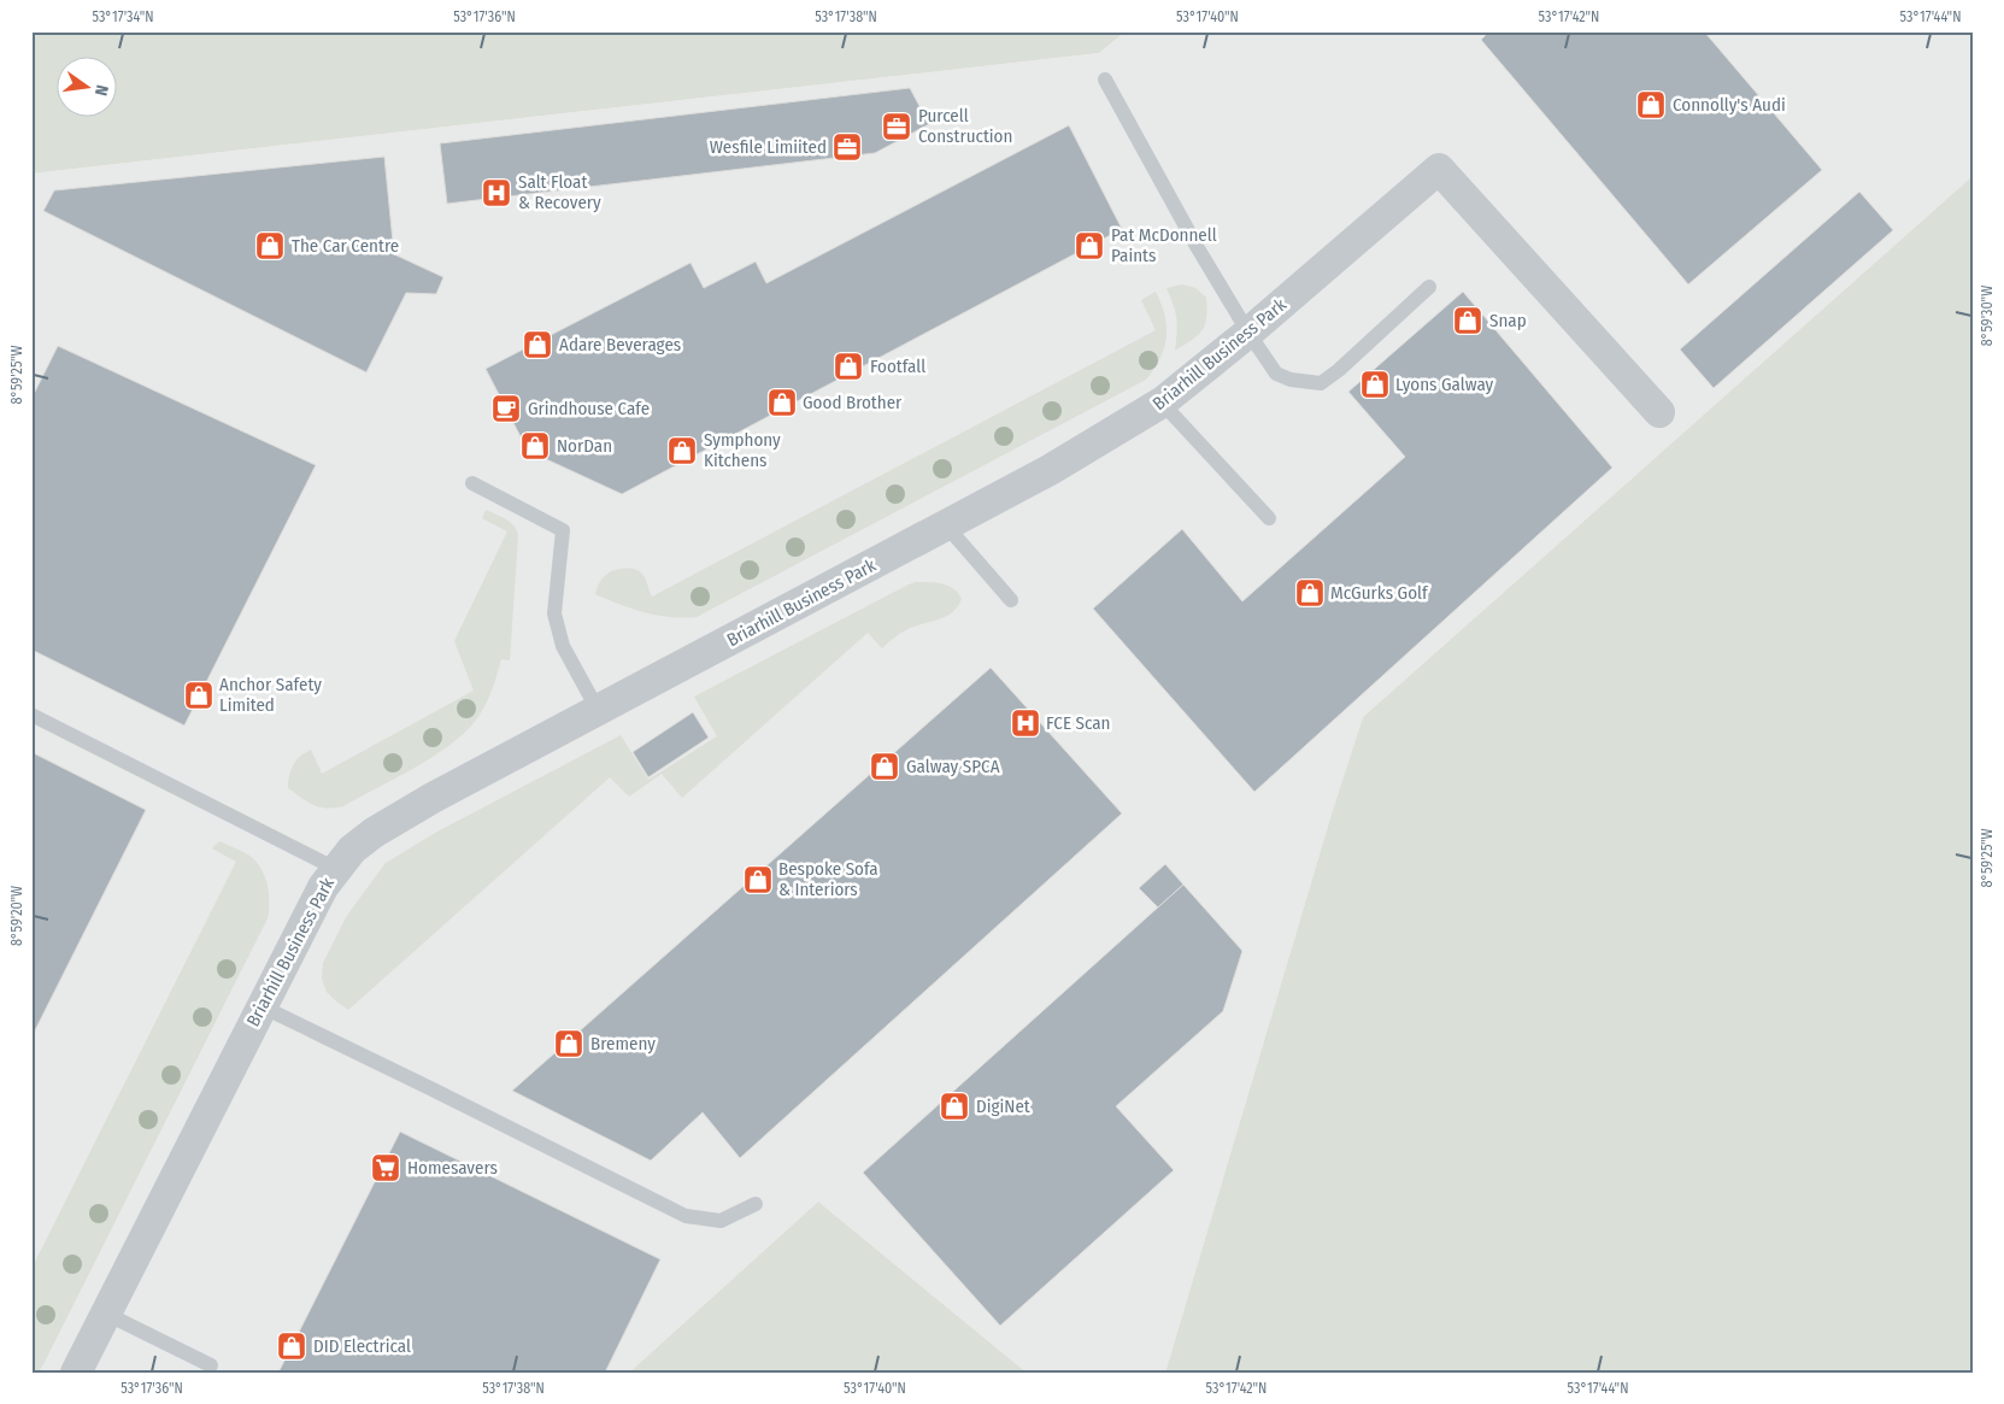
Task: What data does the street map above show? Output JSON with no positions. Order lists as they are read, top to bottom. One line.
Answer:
{"streets":{"street":["Briarhill Business Park"]},"places":{"shop":["Connolly's Audi","The Car Centre","Pat McDonnell Paints","Snap","Adare Beverages","Footfall","Lyons Galway","Good Brother","NorDan","Symphony Kitchens","McGurks Golf","Anchor Safety Limited","Galway SPCA","Bespoke Sofa & Interiors","Bremeny","DigiNet","DID Electrical"],"office":["Purcell Construction","Wesfile Limiited"],"hospital":["Salt Float & Recovery","FCE Scan"],"cafe":["Grindhouse Cafe"],"supermarket":["Homesavers"]},"north":"right","coordinates":["53°17'34\"N","53°17'36\"N","53°17'38\"N","53°17'40\"N","53°17'42\"N","53°17'44\"N","8°59'30\"W","8°59'25\"W","8°59'20\"W"]}
